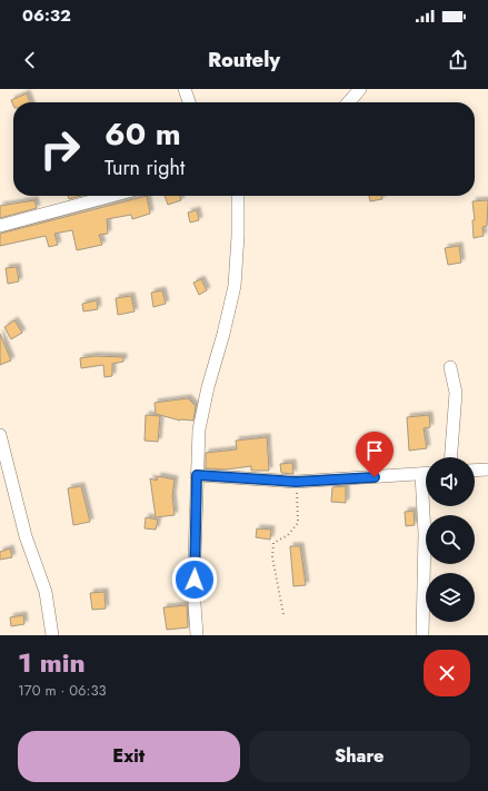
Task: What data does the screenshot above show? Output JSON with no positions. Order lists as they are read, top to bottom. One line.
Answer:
{"page":{"status":"06:32","header":"Routely","turn":["60 m","Turn right"],"heading":["1 min","170 m · 06:33"],"buttons":["Exit","Share"]}}
